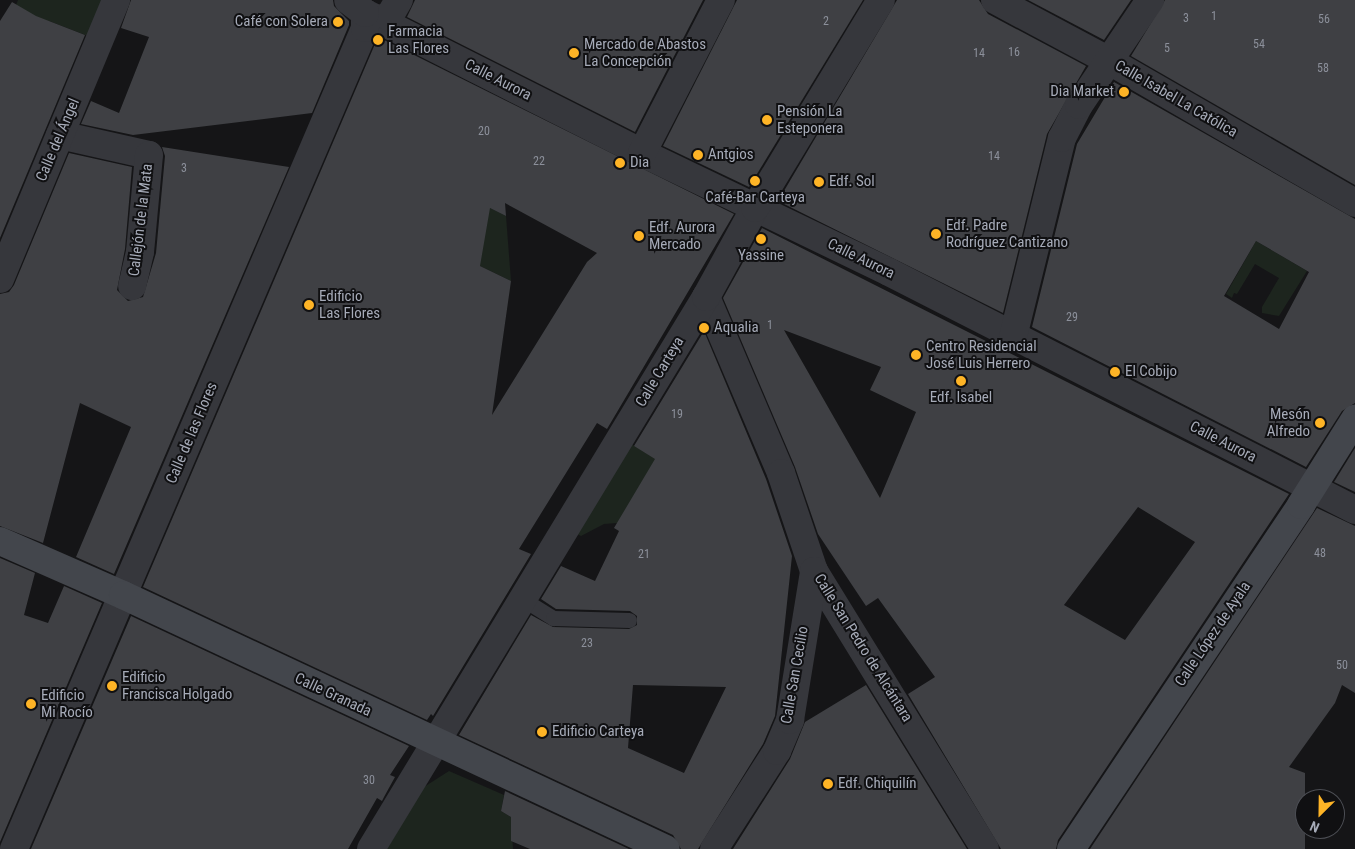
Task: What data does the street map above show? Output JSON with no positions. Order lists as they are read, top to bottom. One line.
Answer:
{"streets":{"main road":["Calle López de Ayala","Calle Granada"],"street":["Calle Aurora","Calle Isabel La Católica","Calle del Ángel","Callejón de la Mata","Calle Carteya","Calle de las Flores","Calle San Pedro de Alcántara","Calle San Cecilio"]},"crossings":[["Calle Aurora","Calle Carteya"],["Calle Aurora","Calle de las Flores"],["Calle Aurora","Calle López de Ayala"],["Calle del Ángel","Callejón de la Mata"],["Calle Carteya","Calle San Pedro de Alcántara"],["Calle Carteya","Calle Granada"],["Calle de las Flores","Calle Granada"],["Calle San Pedro de Alcántara","Calle San Cecilio"]],"places":["Café con Solera","Farmacia Las Flores","Mercado de Abastos La Concepción","Dia Market","Pensión La Esteponera","Antgios","Dia","Café-Bar Carteya","Edf. Sol","Edf. Padre Rodríguez Cantizano","Edf. Aurora Mercado","Yassine","Edificio Las Flores","Aqualia","Centro Residencial José Luis Herrero","El Cobijo","Edf. Isabel","Mesón Alfredo","Edificio Francisca Holgado","Edificio Mi Rocío","Edificio Carteya","Edf. Chiquilín"],"house_numbers":["1","3","56","2","54","5","16","14","58","20","14","22","3","29","1","19","48","21","23","50","30"],"north":"bottom left"}
